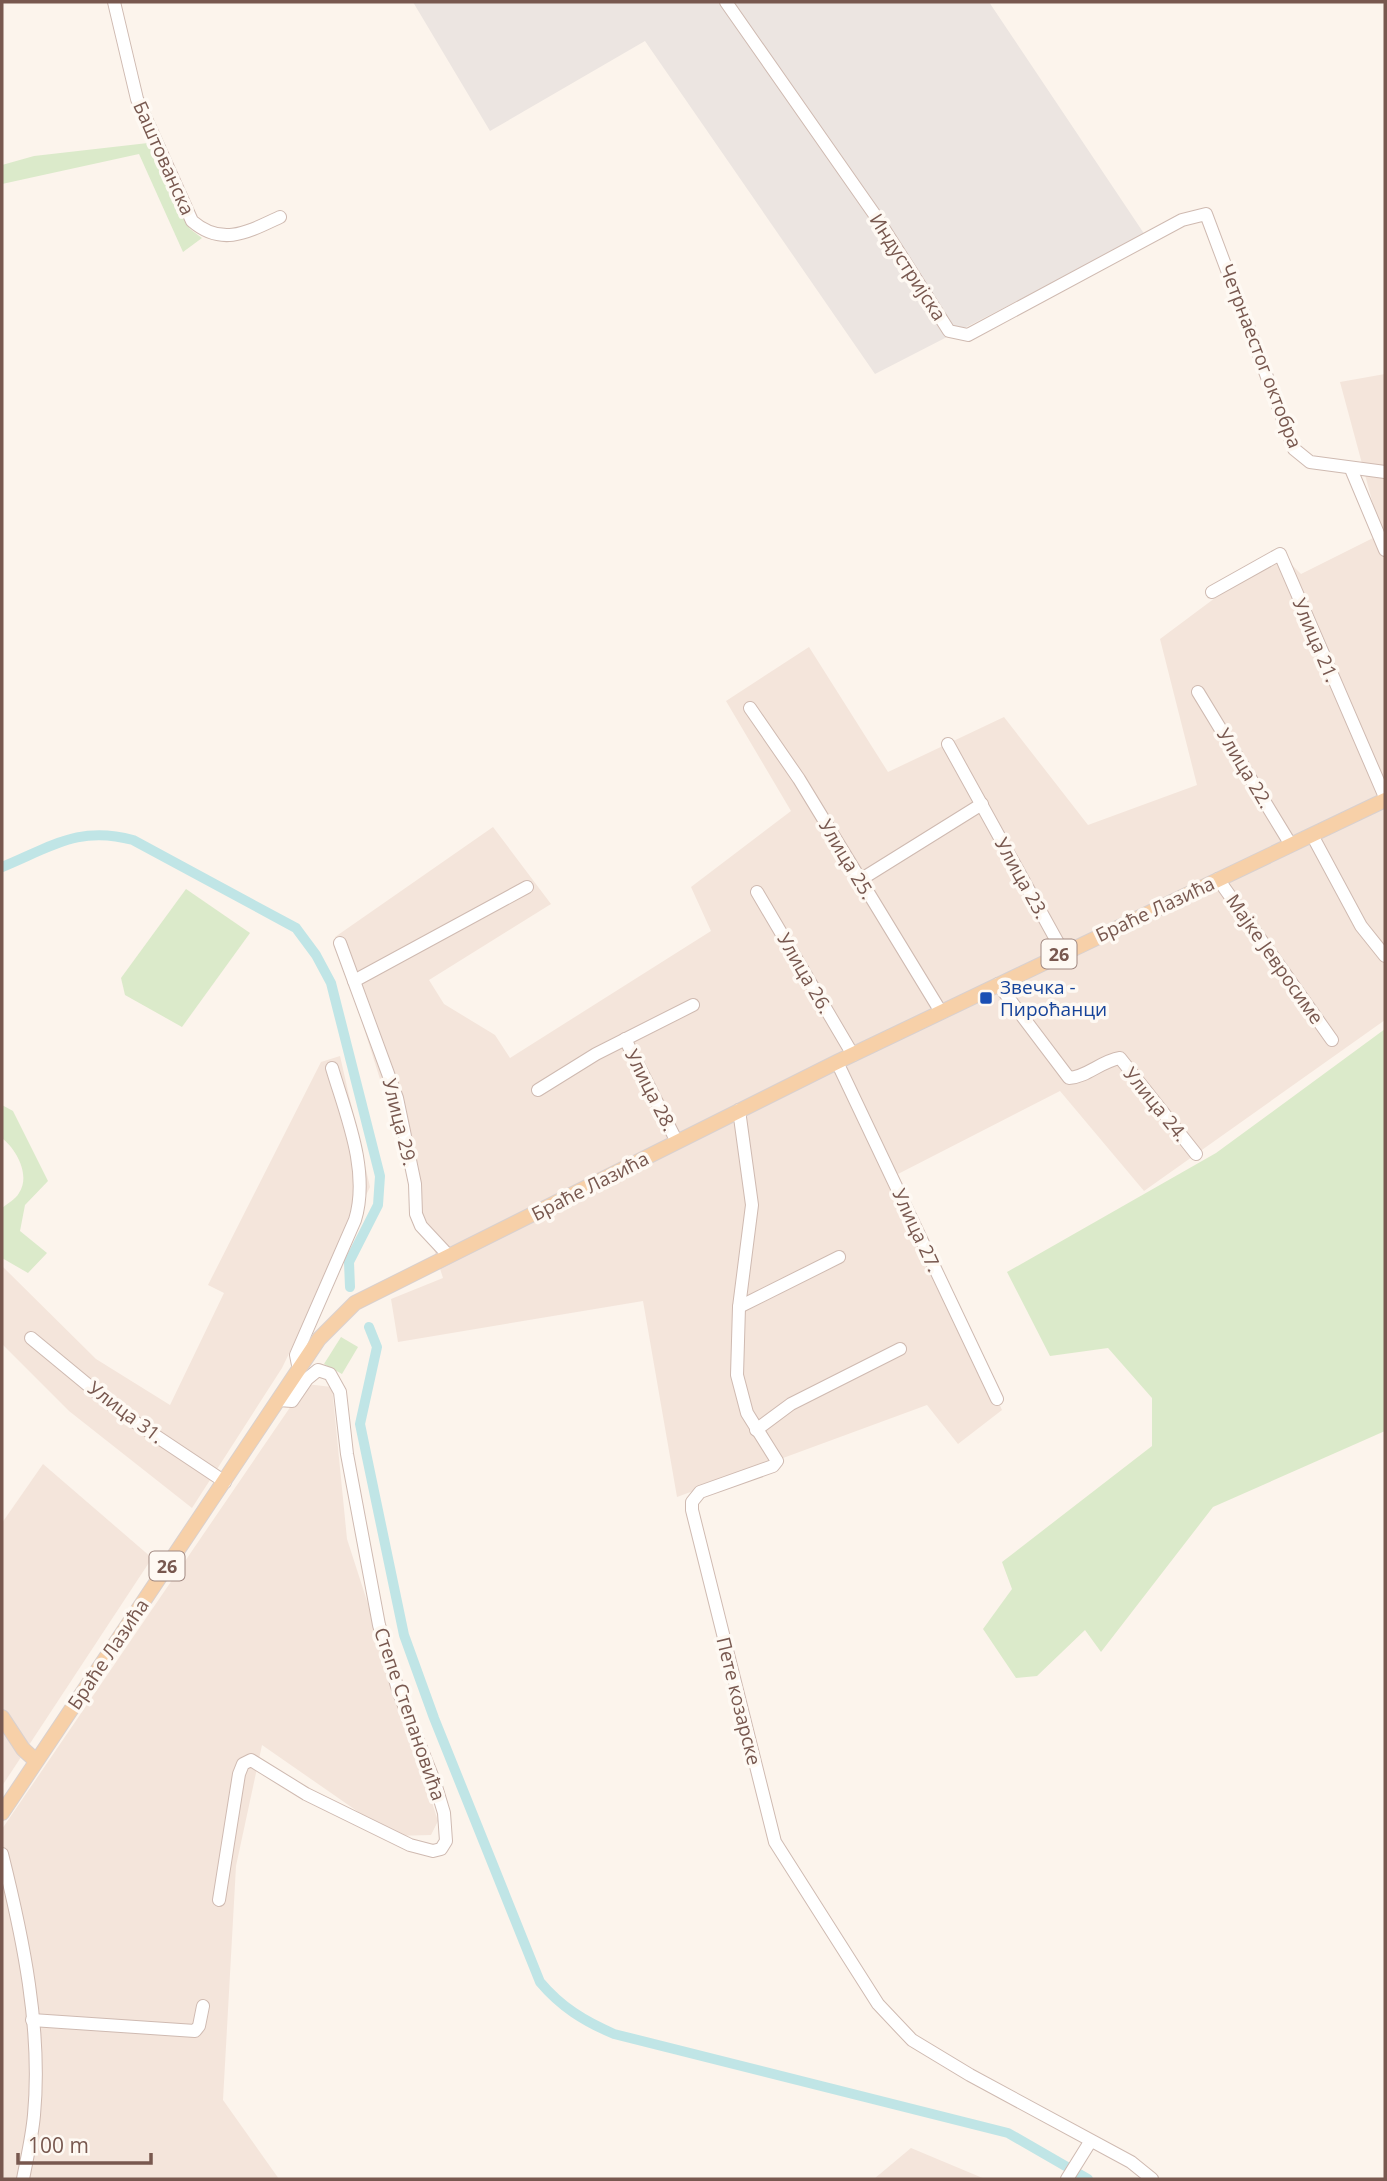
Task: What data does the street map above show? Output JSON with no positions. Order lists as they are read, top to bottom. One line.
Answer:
{"streets":{"main road":["Браће Лазића","26"],"street":["Баштованска","Индустријска","Четрнаестог октобра","Улица 21.","Улица 22.","Улица 25.","Улица 23.","Мајке Јевросиме","Улица 26.","Улица 28.","Улица 24.","Улица 29.","Улица 27.","Улица 31.","Пете козарске","Степе Степановића"]},"crossings":[["Индустријска","Четрнаестог октобра"],["Улица 21.","Браће Лазића"],["Улица 22.","Браће Лазића"],["Улица 25.","Браће Лазића"],["Улица 23.","Браће Лазића"],["Браће Лазића","Мајке Јевросиме"],["Браће Лазића","Улица 26."],["Браће Лазића","Улица 28."],["Браће Лазића","Улица 24."],["Браће Лазића","Улица 29."],["Браће Лазића","Улица 27."],["Браће Лазића","Улица 31."],["Браће Лазића","Пете козарске"],["Браће Лазића","Степе Степановића"]],"places":{"transit":["Звечка - Пироћанци"]},"scale_bar":"100 m"}
